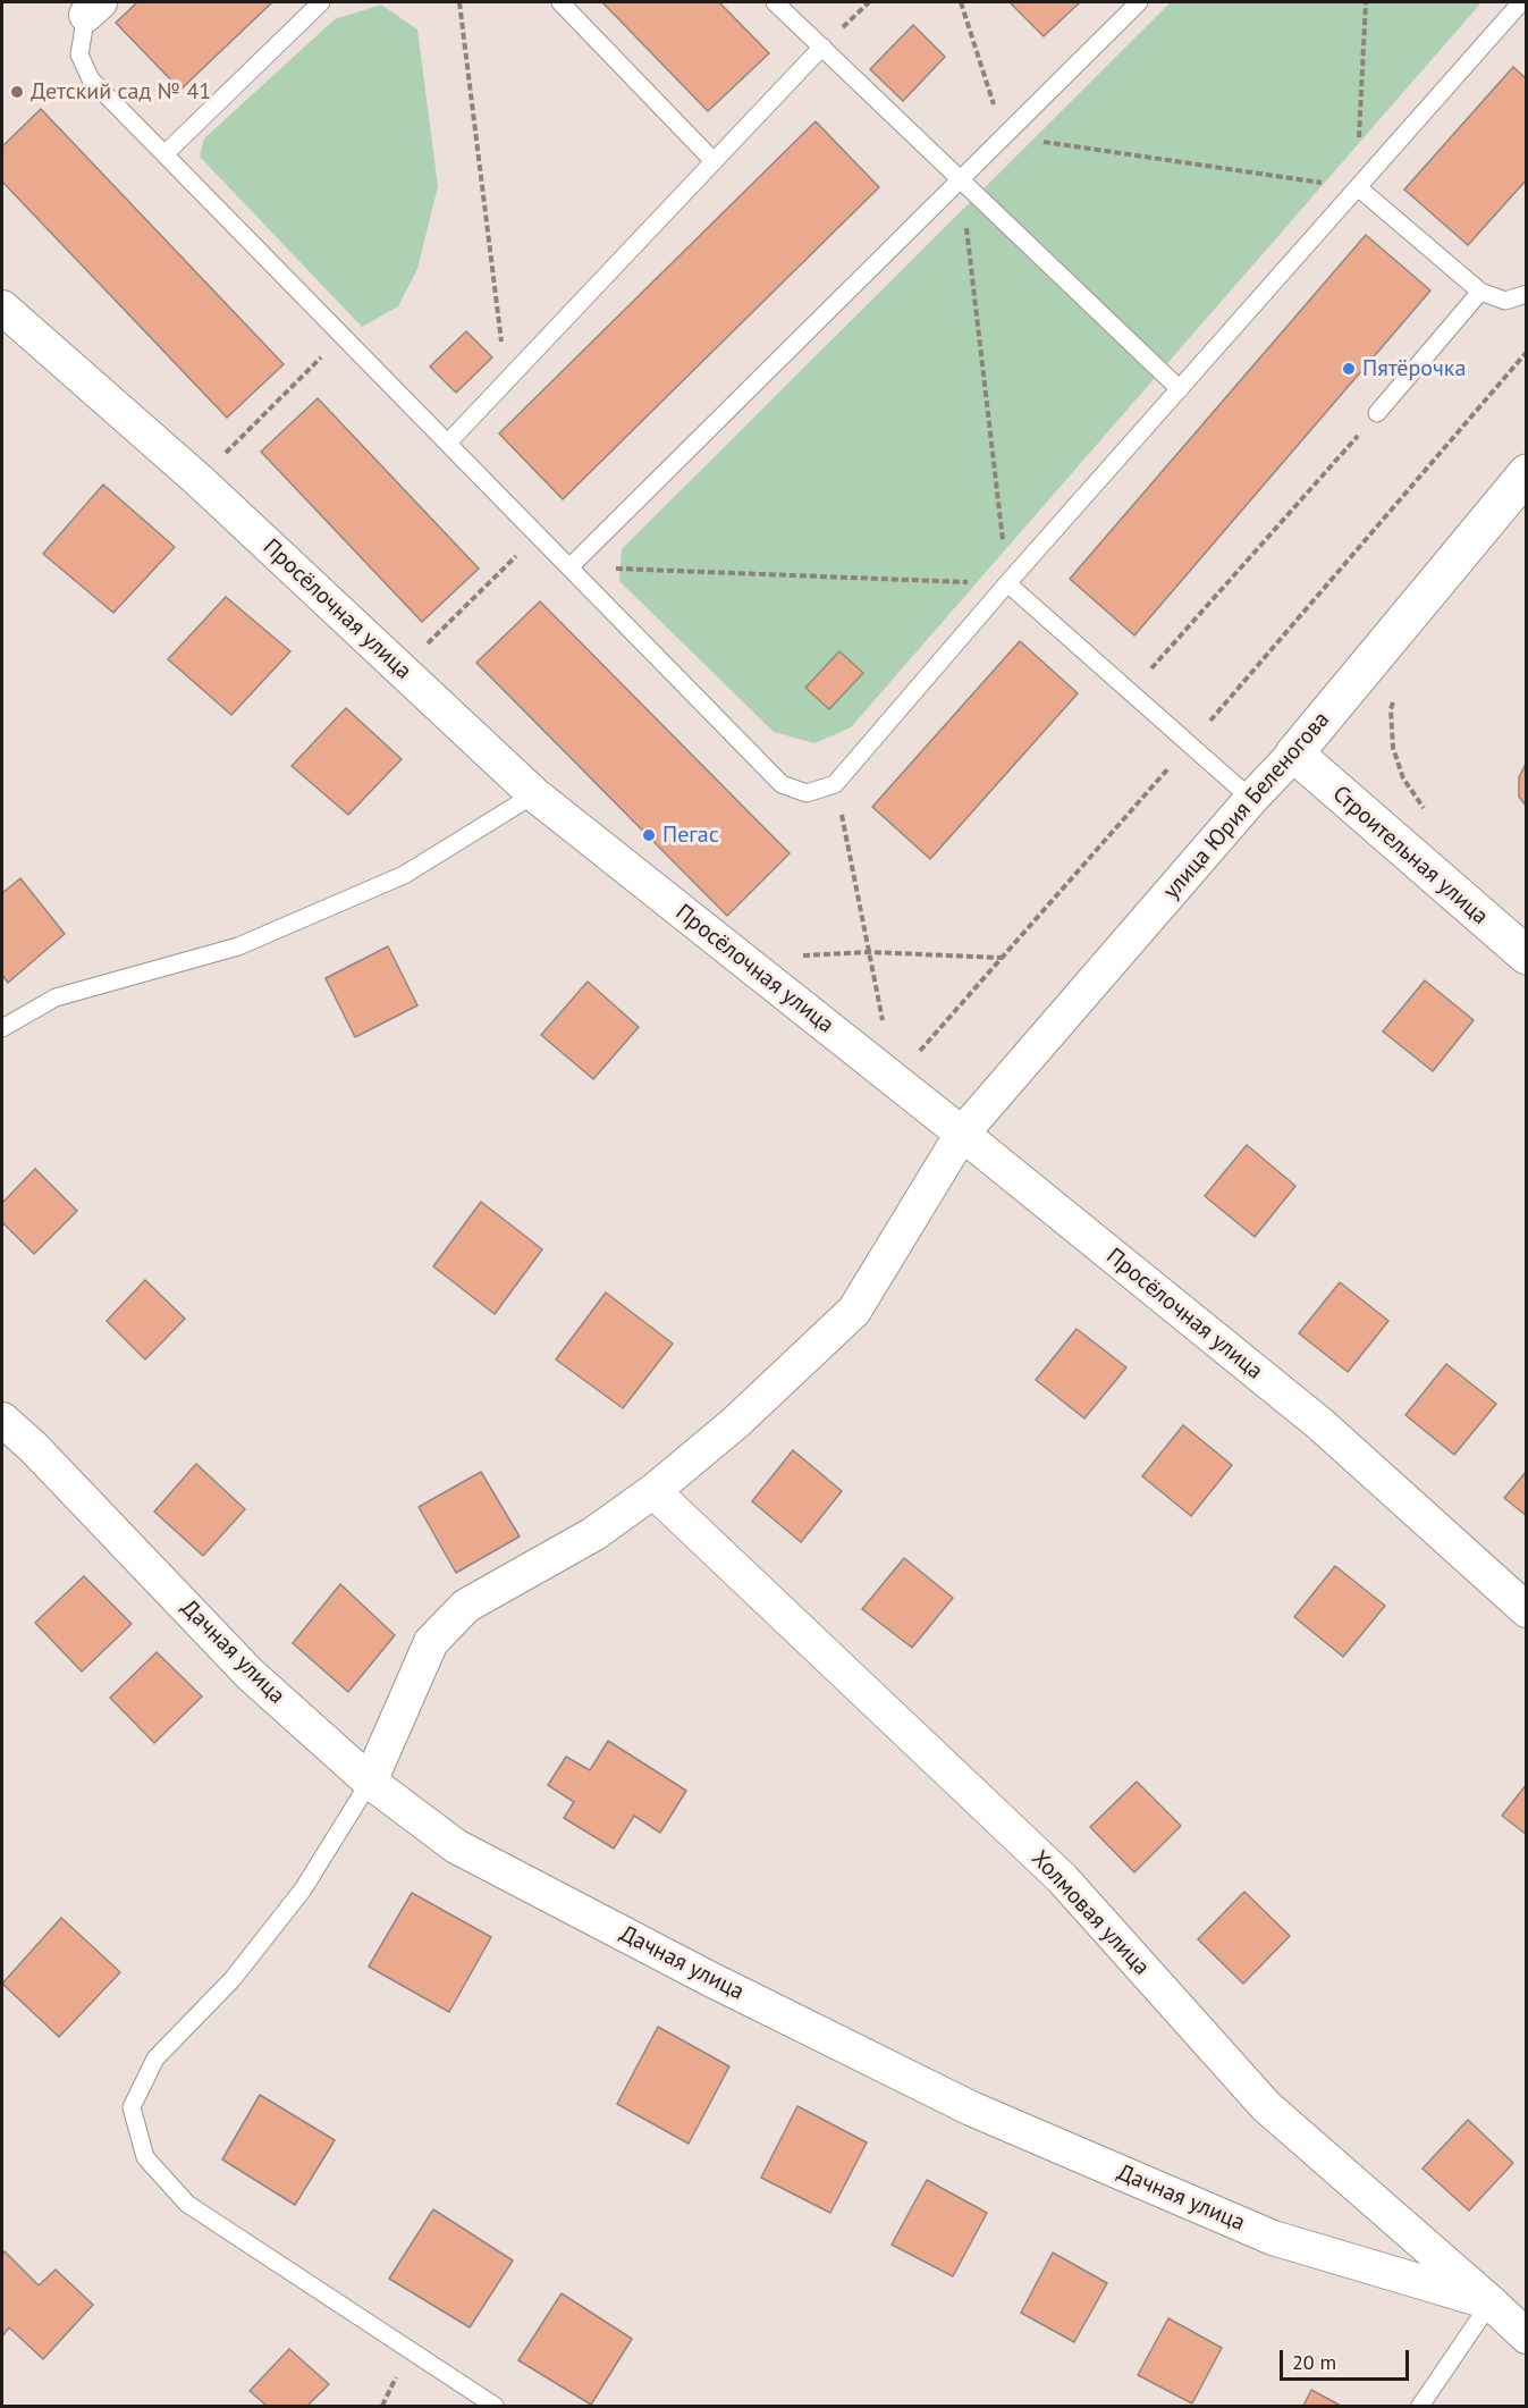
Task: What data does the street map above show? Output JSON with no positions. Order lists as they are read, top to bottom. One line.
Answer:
{"streets":{"street":["Просёлочная улица","улица Юрия Беленогова","Строительная улица","Дачная улица","Холмовая улица"]},"crossings":[["Просёлочная улица","улица Юрия Беленогова"],["улица Юрия Беленогова","Строительная улица"],["улица Юрия Беленогова","Дачная улица"],["улица Юрия Беленогова","Холмовая улица"],["Дачная улица","Холмовая улица"]],"places":["Детский сад № 41","Пятёрочка","Пегас"],"scale_bar":"20 m"}
